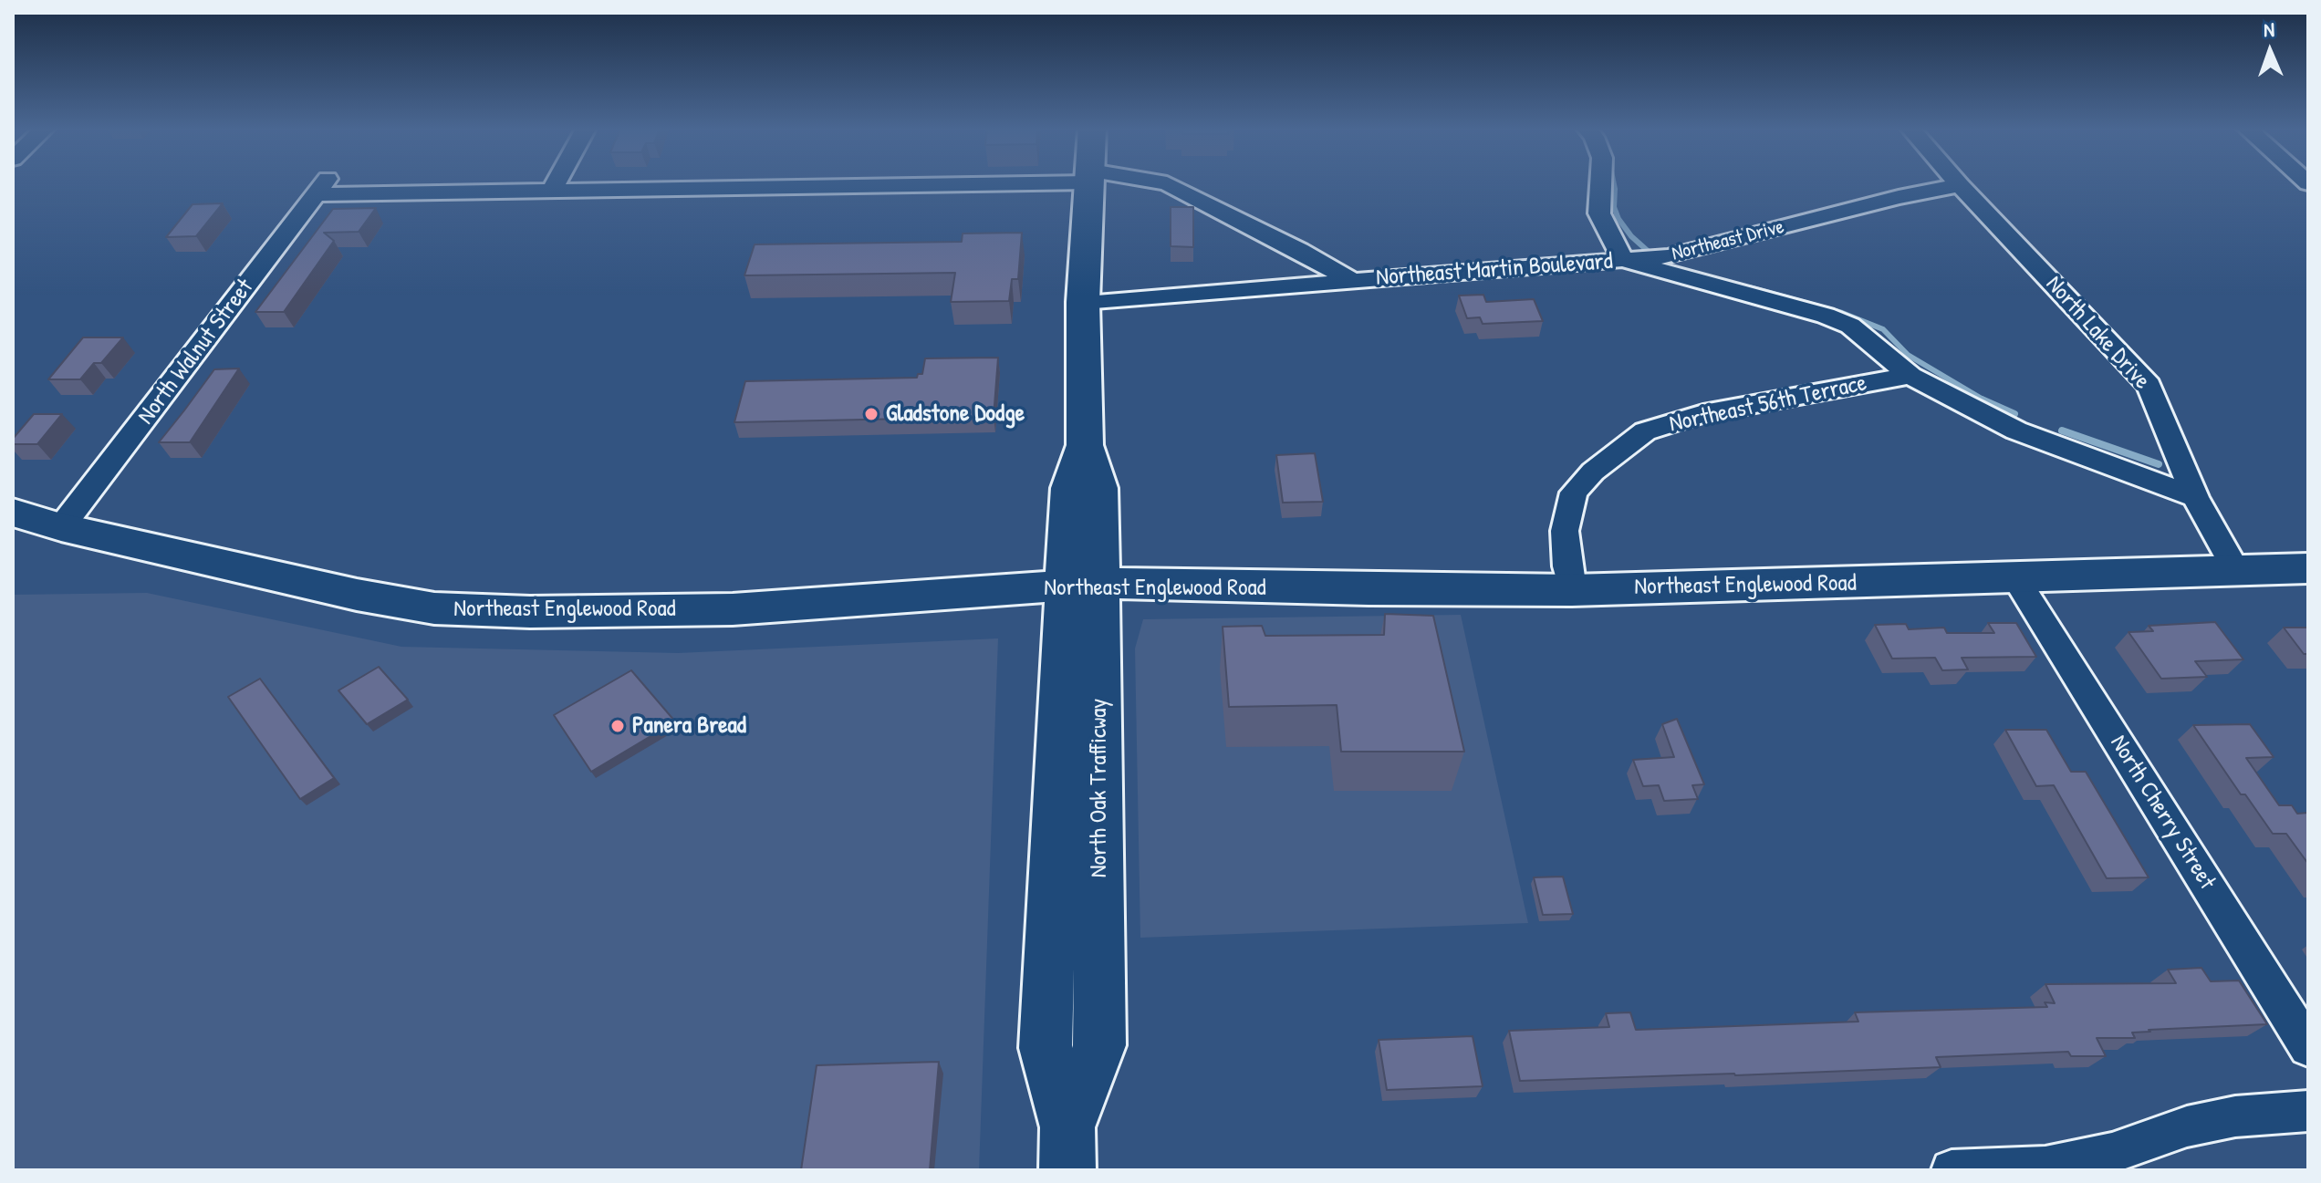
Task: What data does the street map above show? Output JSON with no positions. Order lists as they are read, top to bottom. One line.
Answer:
{"streets":{"main road":["Northeast Englewood Road","North Oak Trafficway"],"street":["Northeast Drive","Northeast Martin Boulevard","North Lake Drive","North Walnut Street","Northeast 56th Terrace","North Cherry Street"]},"crossings":[["Northeast Drive","Northeast Martin Boulevard"],["Northeast Drive","North Lake Drive"],["Northeast Martin Boulevard","North Lake Drive"],["Northeast Martin Boulevard","North Walnut Street"],["Northeast Martin Boulevard","Northeast 56th Terrace"],["Northeast Martin Boulevard","North Oak Trafficway"],["North Lake Drive","Northeast Englewood Road"],["North Walnut Street","Northeast Englewood Road"],["Northeast 56th Terrace","Northeast Englewood Road"],["Northeast Englewood Road","North Oak Trafficway"],["Northeast Englewood Road","North Cherry Street"]],"places":["Gladstone Dodge","Panera Bread"],"north":"top"}
